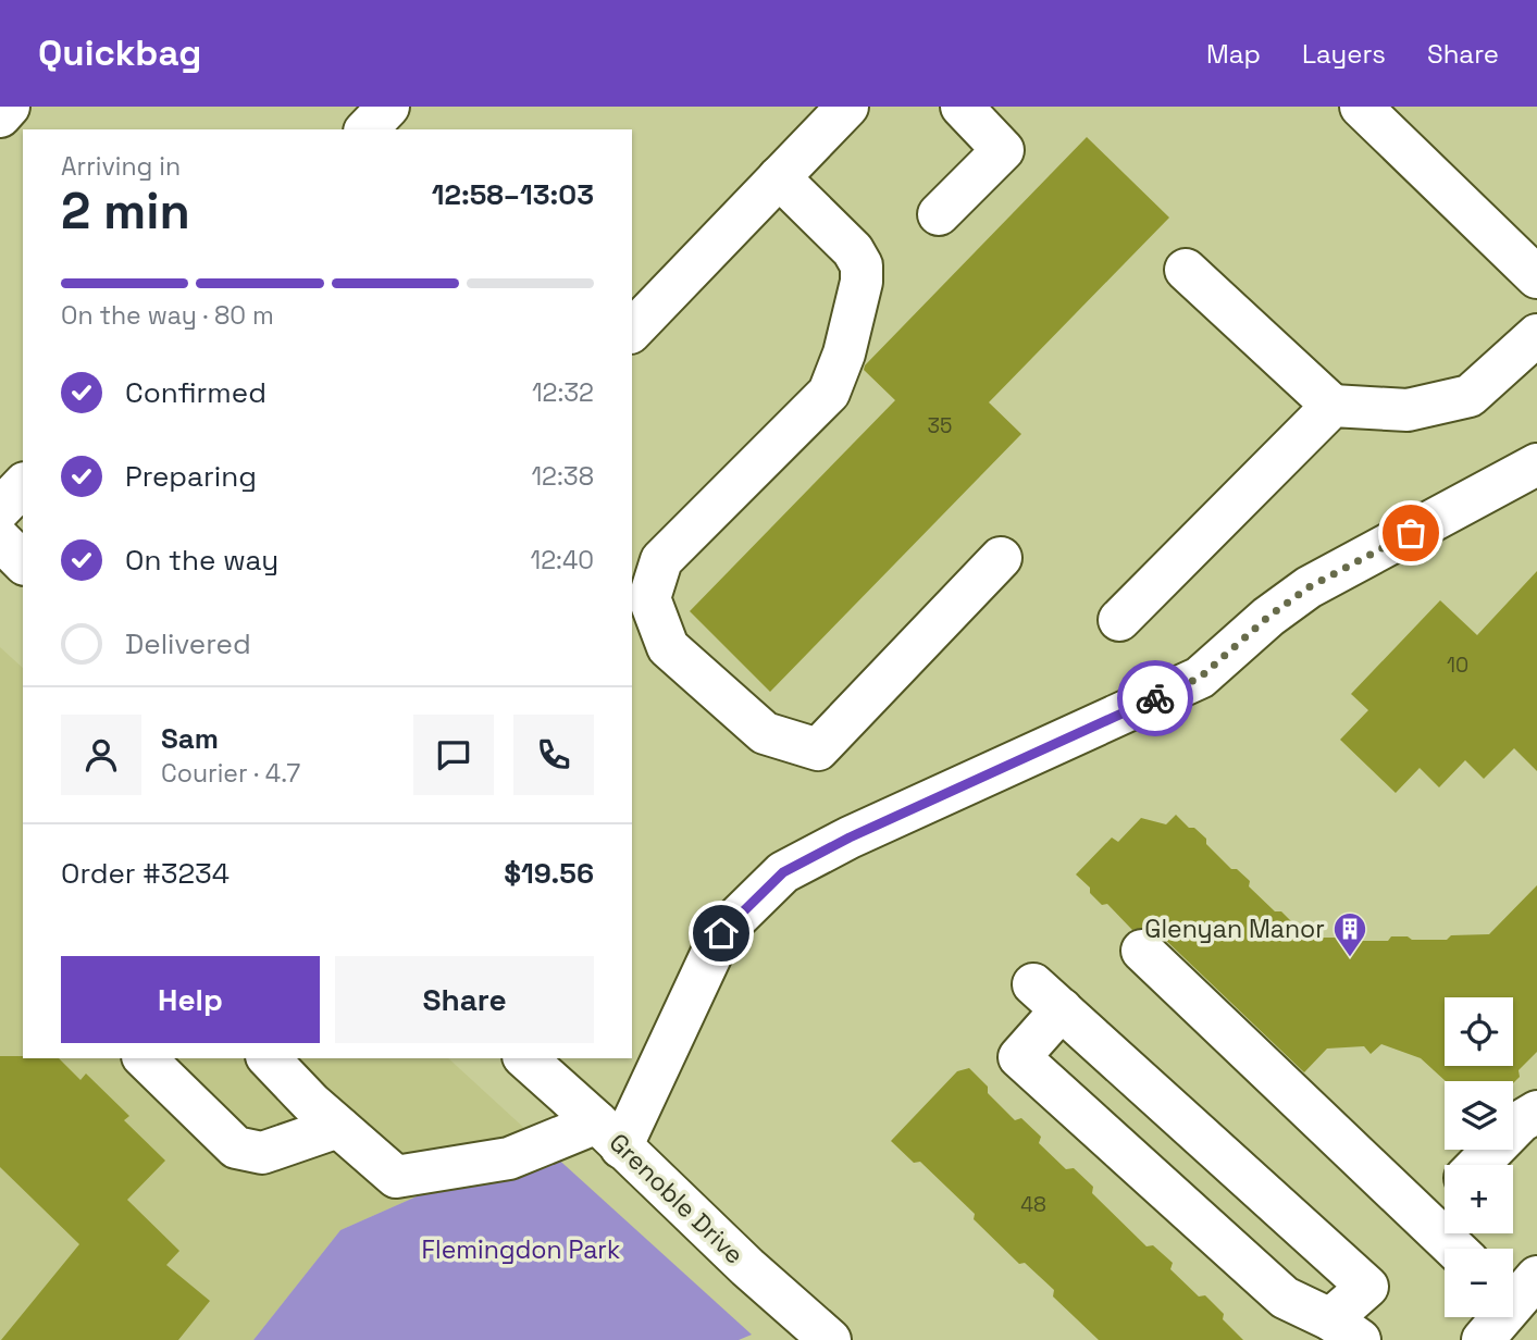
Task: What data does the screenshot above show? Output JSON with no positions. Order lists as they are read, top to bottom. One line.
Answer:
{"streets":{"street":["Grenoble Drive"]},"parks":["Flemingdon Park"],"places":{"building":["Glenyan Manor"]},"house_numbers":["35","10","48"],"page":{"header":"Quickbag","nav":["Map","Layers","Share"],"heading":["2 min","Arriving in","12:58–13:03"],"panel":["Sam","Courier · 4.7","Order #3234","$19.56"],"bar":"On the way · 80 m","list":[["Confirmed","12:32"],["Preparing","12:38"],["On the way","12:40"],"Delivered"],"buttons":["Help","Share"],"map_buttons":["+","−"]}}
